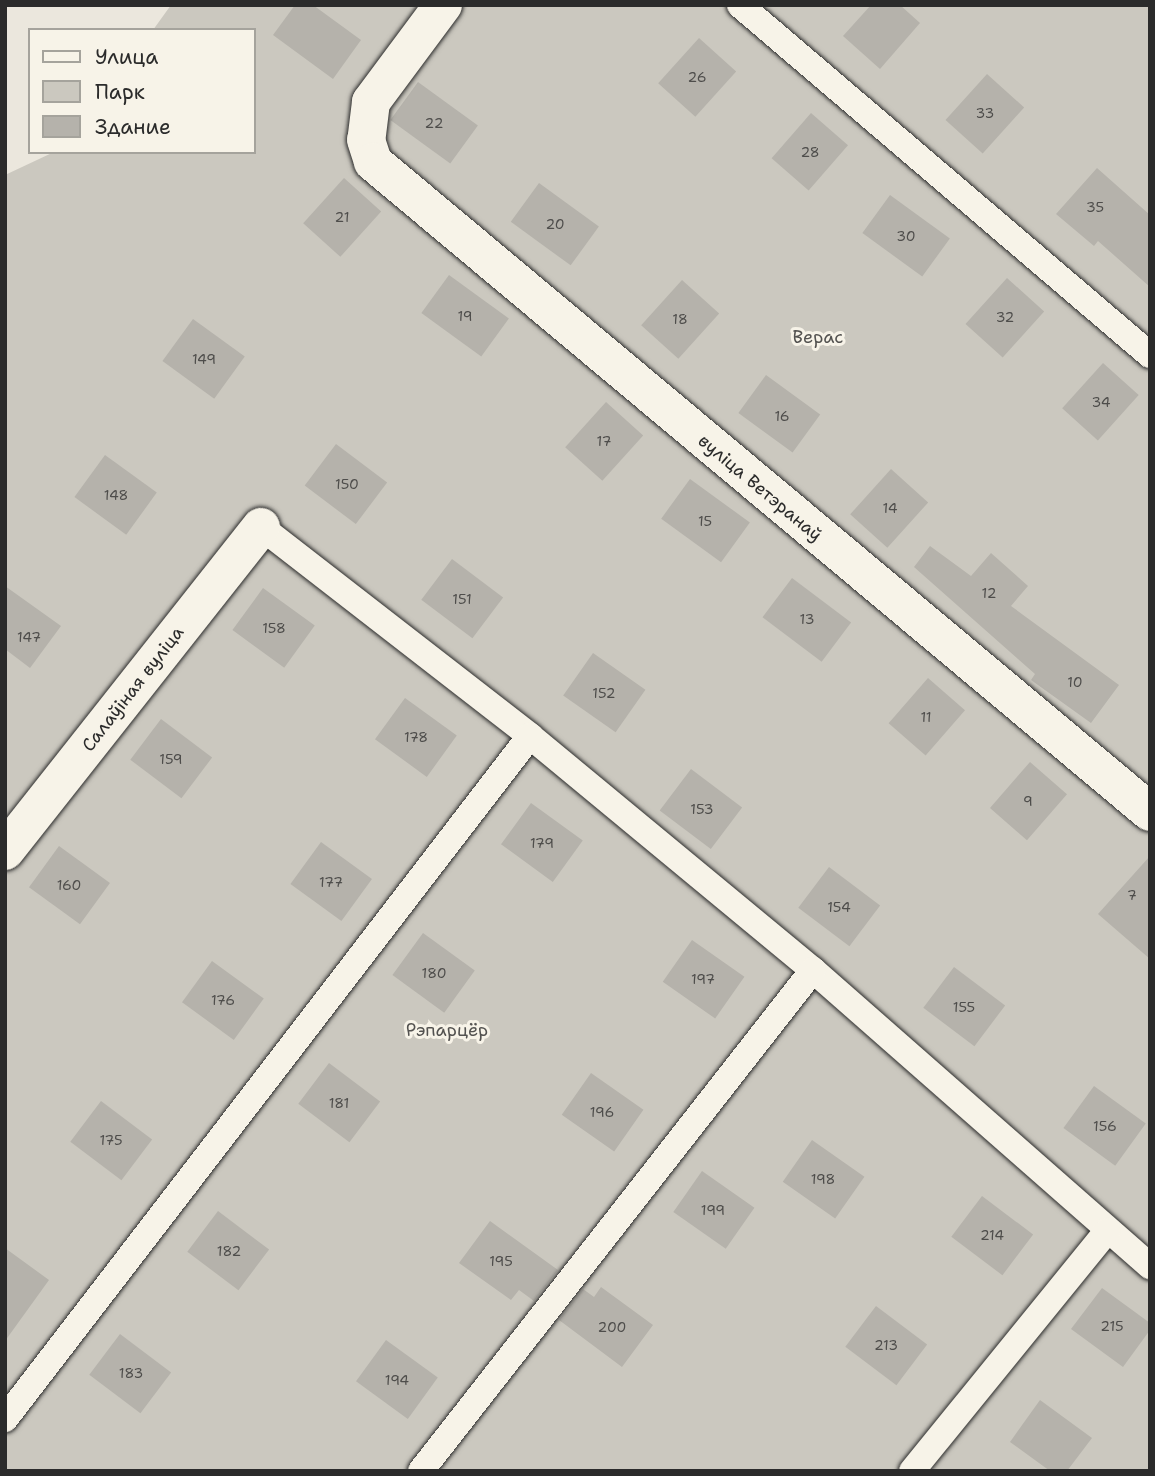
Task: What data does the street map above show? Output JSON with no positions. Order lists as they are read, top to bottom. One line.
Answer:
{"streets":{"street":["вуліца Ветэранаў","Салаўіная вуліца"]},"parks":["Верас","Рэпарцёр"],"house_numbers":["26","33","22","28","35","21","20","30","19","32","18","149","34","16","17","150","148","14","15","12","151","13","158","147","10","152","11","178","159","9","153","179","177","160","7","154","180","197","176","155","181","196","156","175","198","199","214","182","195","215","200","213","183","194"],"legend":["Улица","Парк","Здание"]}
